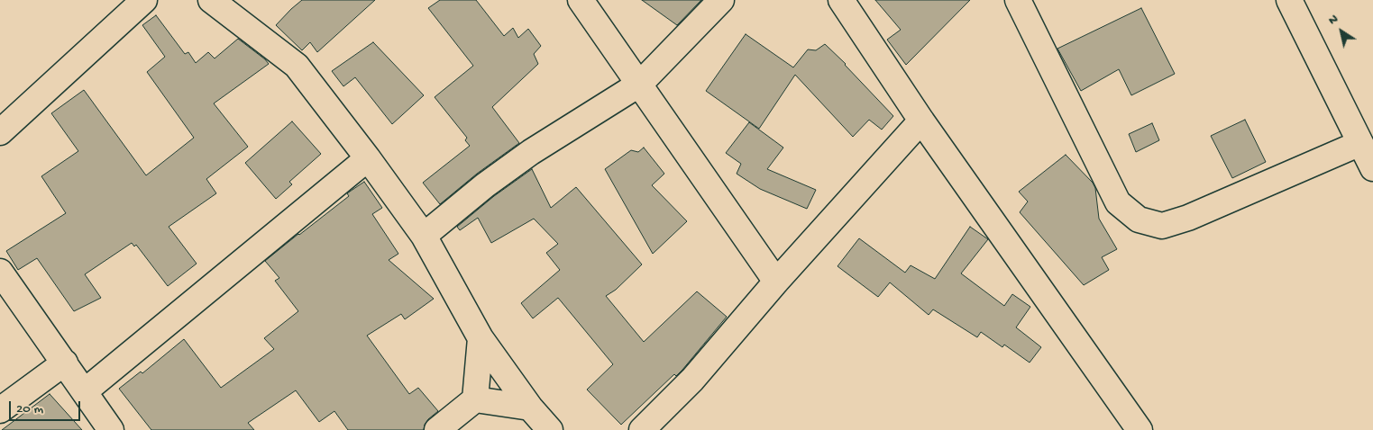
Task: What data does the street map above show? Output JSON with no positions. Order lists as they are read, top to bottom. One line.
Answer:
{"scale_bar":"20 m","north":"top left"}
